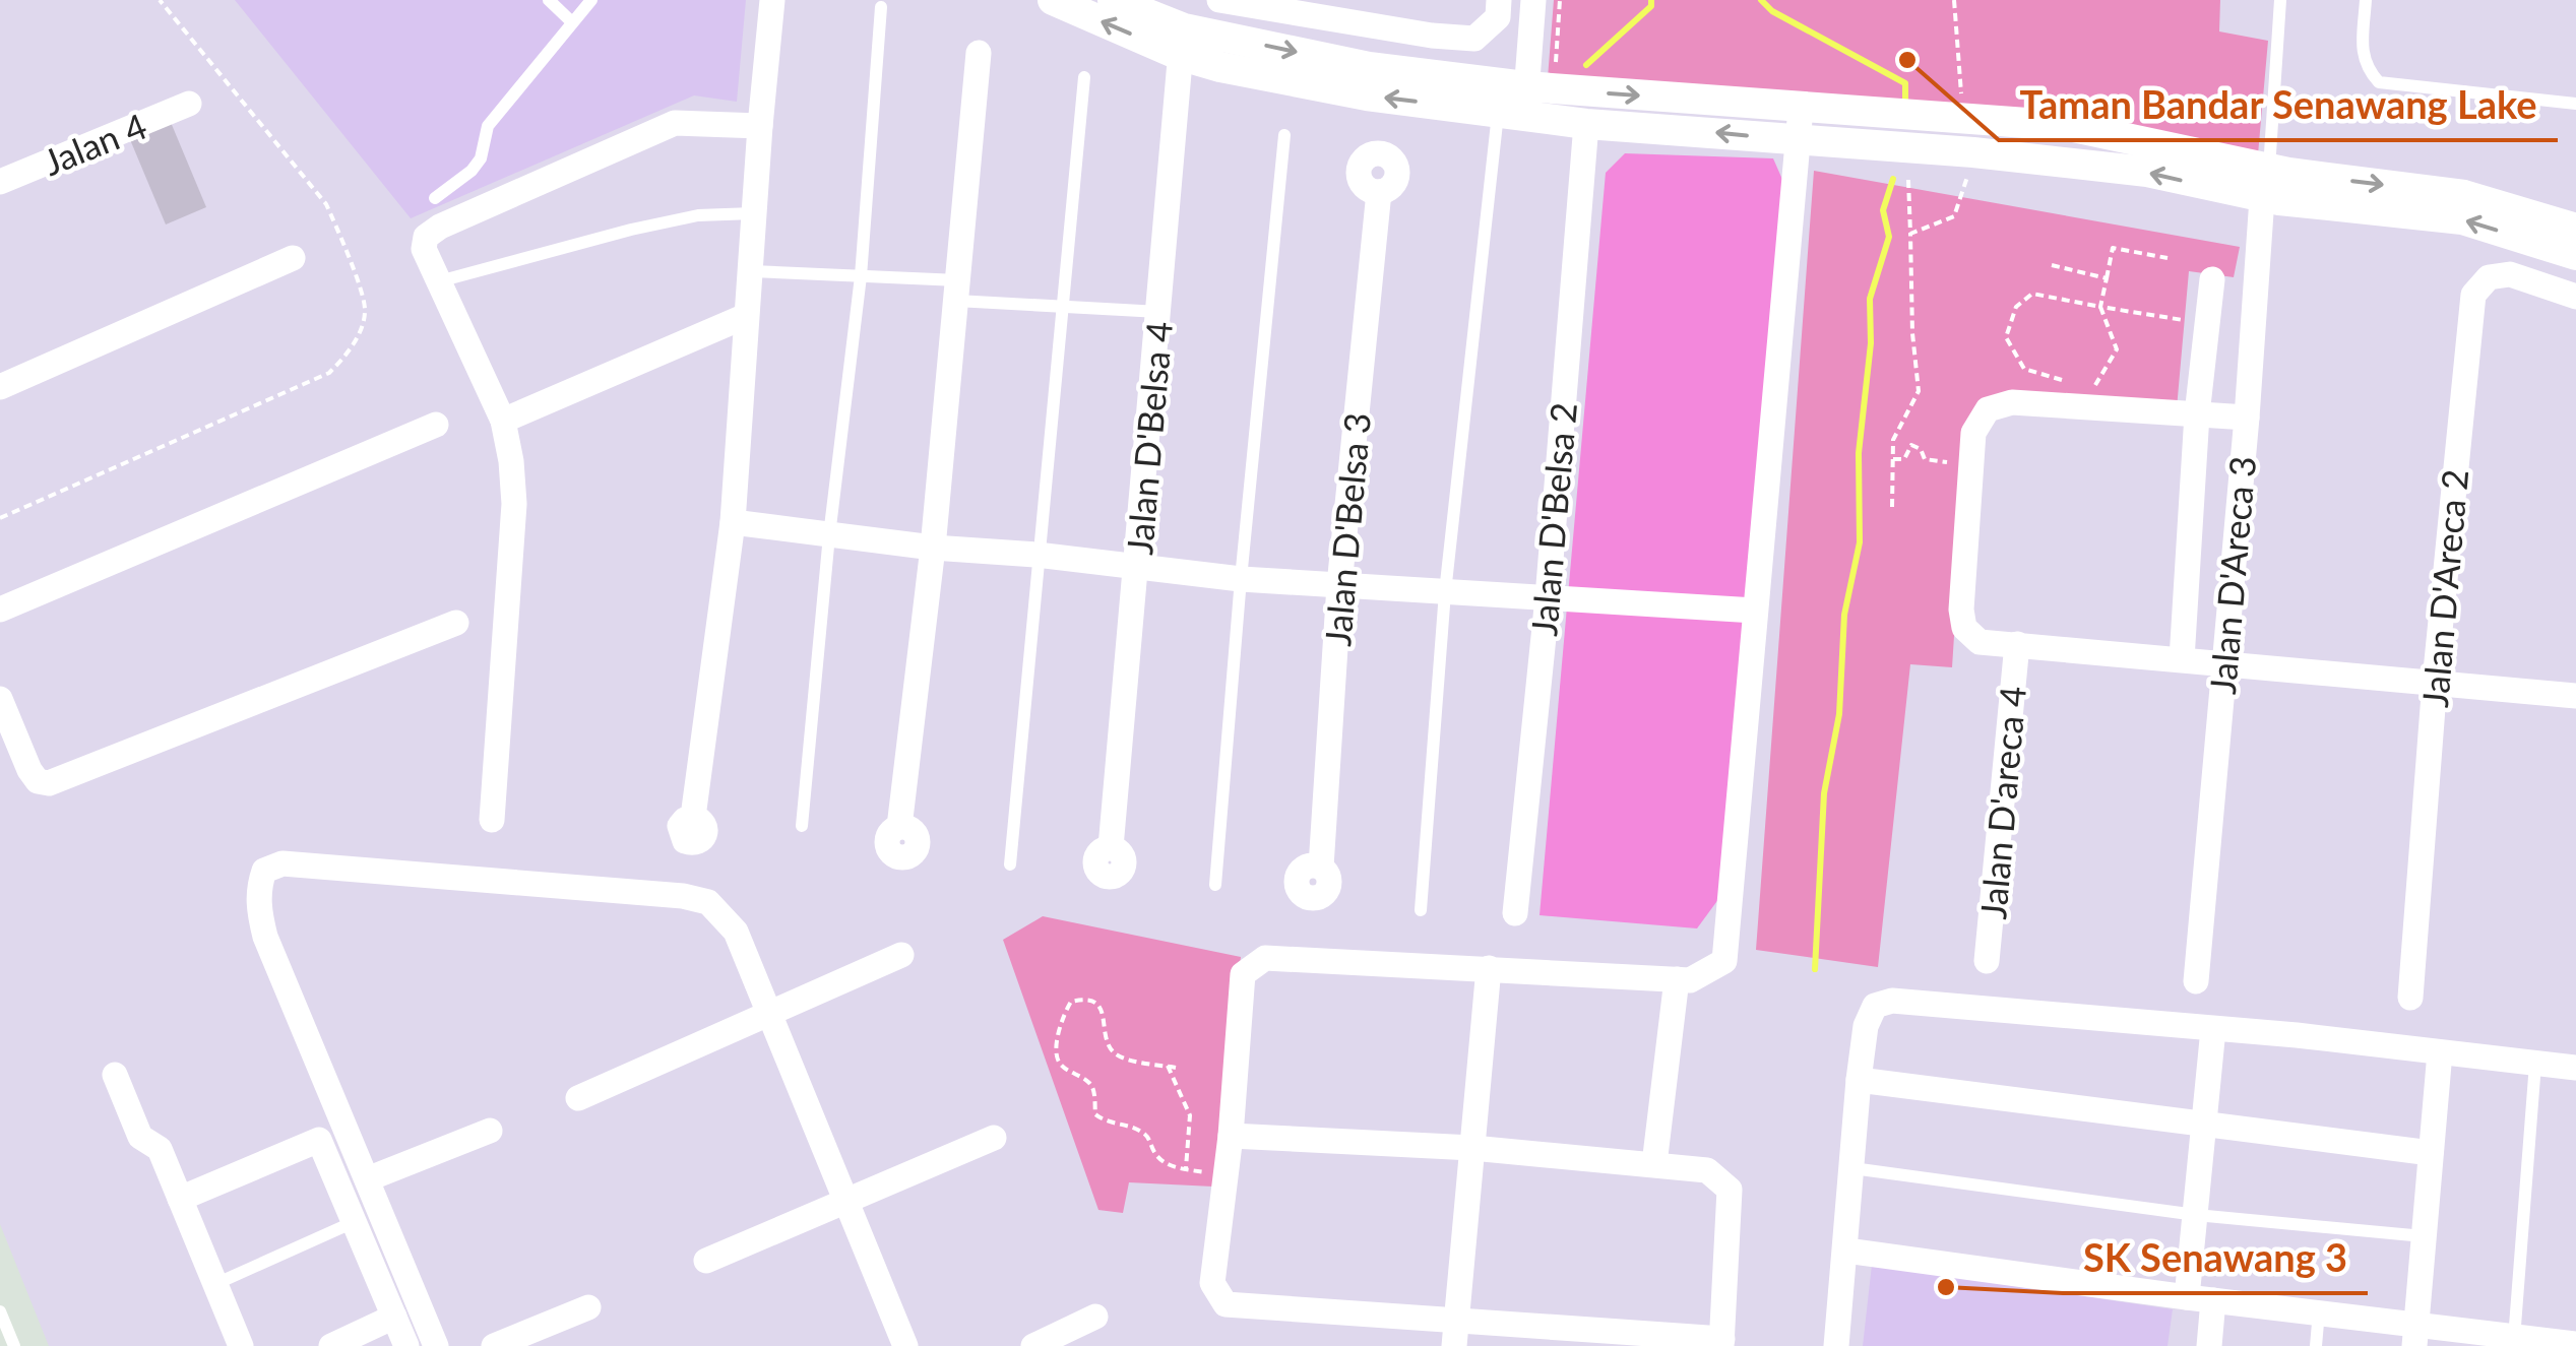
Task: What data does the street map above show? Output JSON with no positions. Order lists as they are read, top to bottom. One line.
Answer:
{"streets":{"street":["Jalan 4","Jalan D'Belsa 4","Jalan D'Belsa 2","Jalan D'Belsa 3","Jalan D'Areca 3","Jalan D'Areca 2","Jalan D'areca 4"]},"places":["Taman Bandar Senawang Lake","SK Senawang 3"]}
